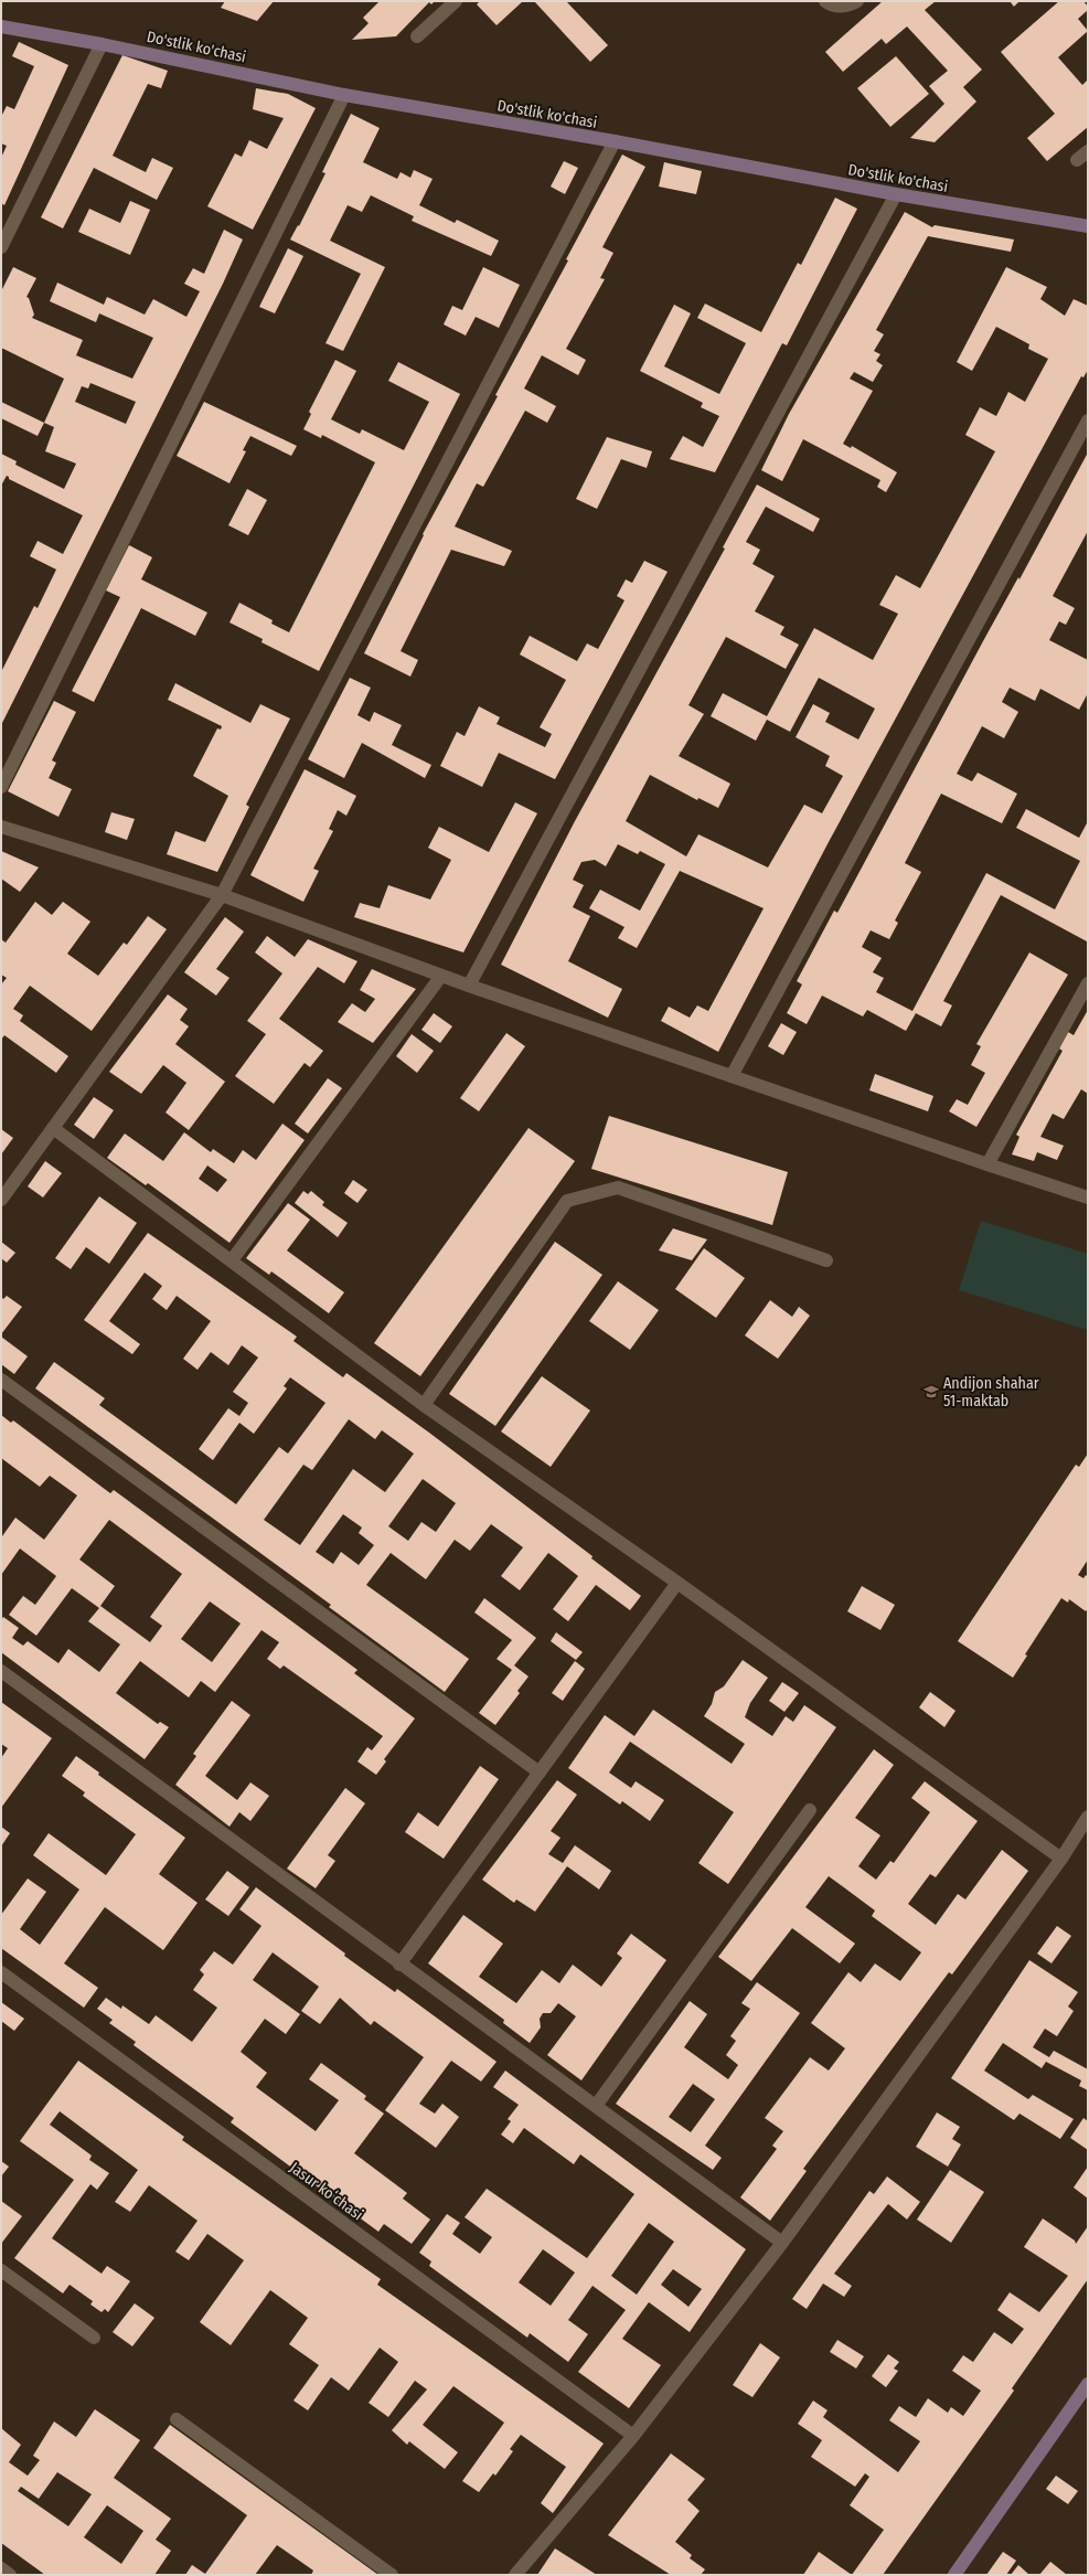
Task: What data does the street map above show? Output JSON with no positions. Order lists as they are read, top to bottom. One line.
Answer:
{"streets":{"street":["Do'stlik ko'chasi","Jasur koʻchasi"]},"places":{"school or university":["Andijon shahar 51-maktab"]}}
